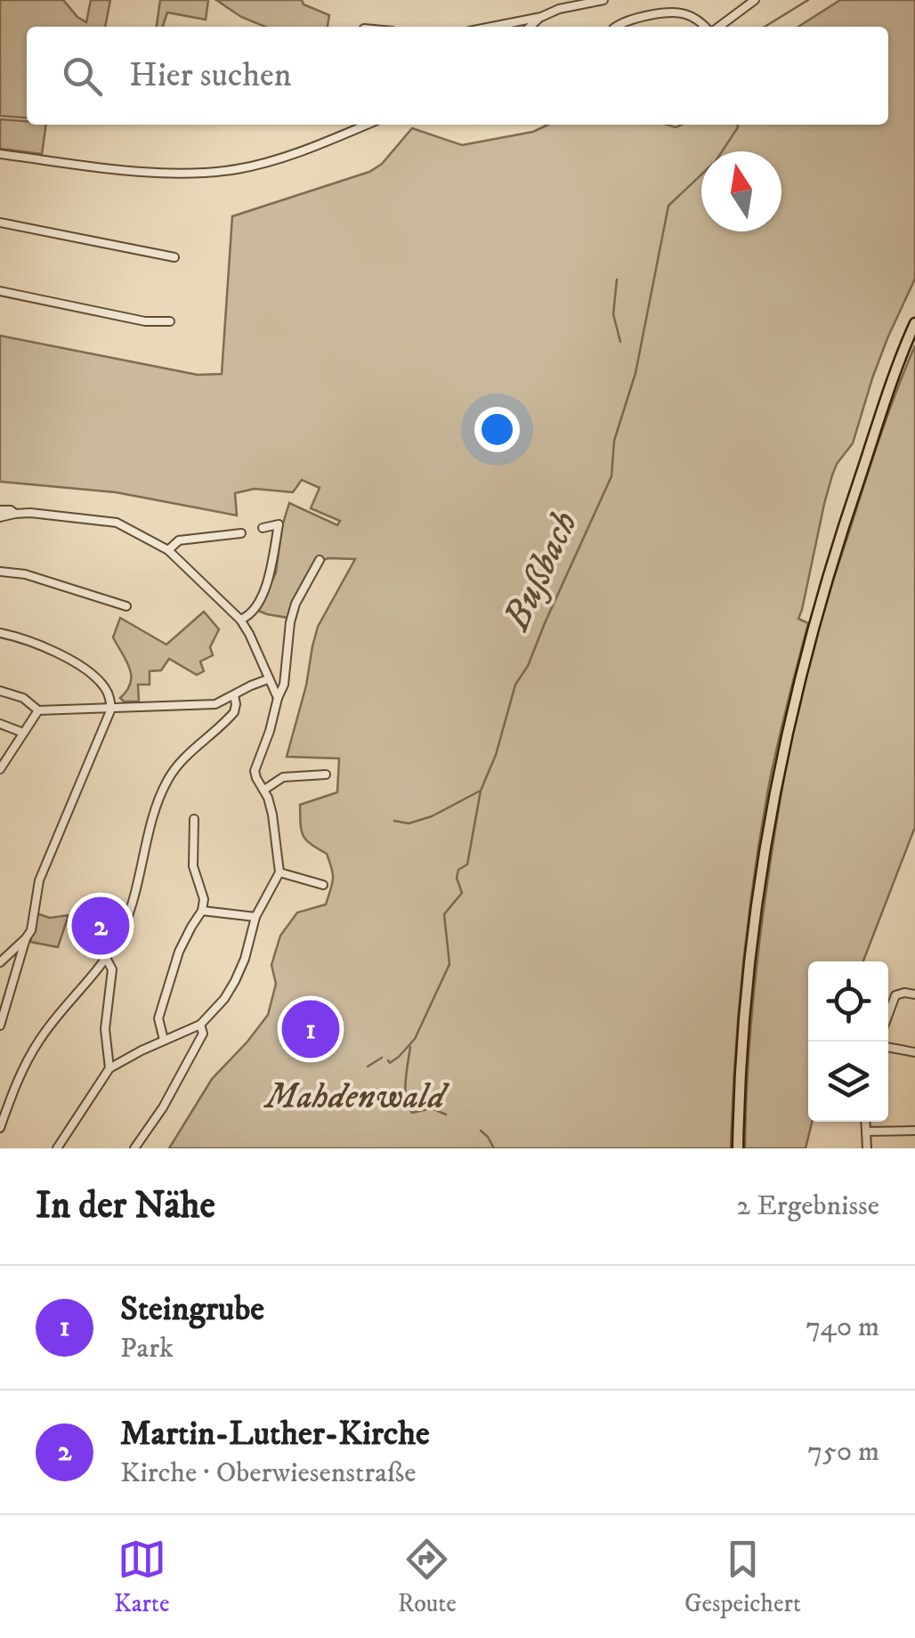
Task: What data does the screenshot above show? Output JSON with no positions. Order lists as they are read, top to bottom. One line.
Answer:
{"water":["Bußbach"],"parks":["Mahdenwald"],"north":"top","page":{"search":"Hier suchen","pins":["2","1"],"heading":["In der Nähe","2 Ergebnisse"],"list":[{"mark":"1","name":"Steingrube","note":"Park","value":"740 m"},{"mark":"2","name":"Martin-Luther-Kirche","note":"Kirche · Oberwiesenstraße","value":"750 m"}],"nav":["Karte","Route","Gespeichert"]}}
